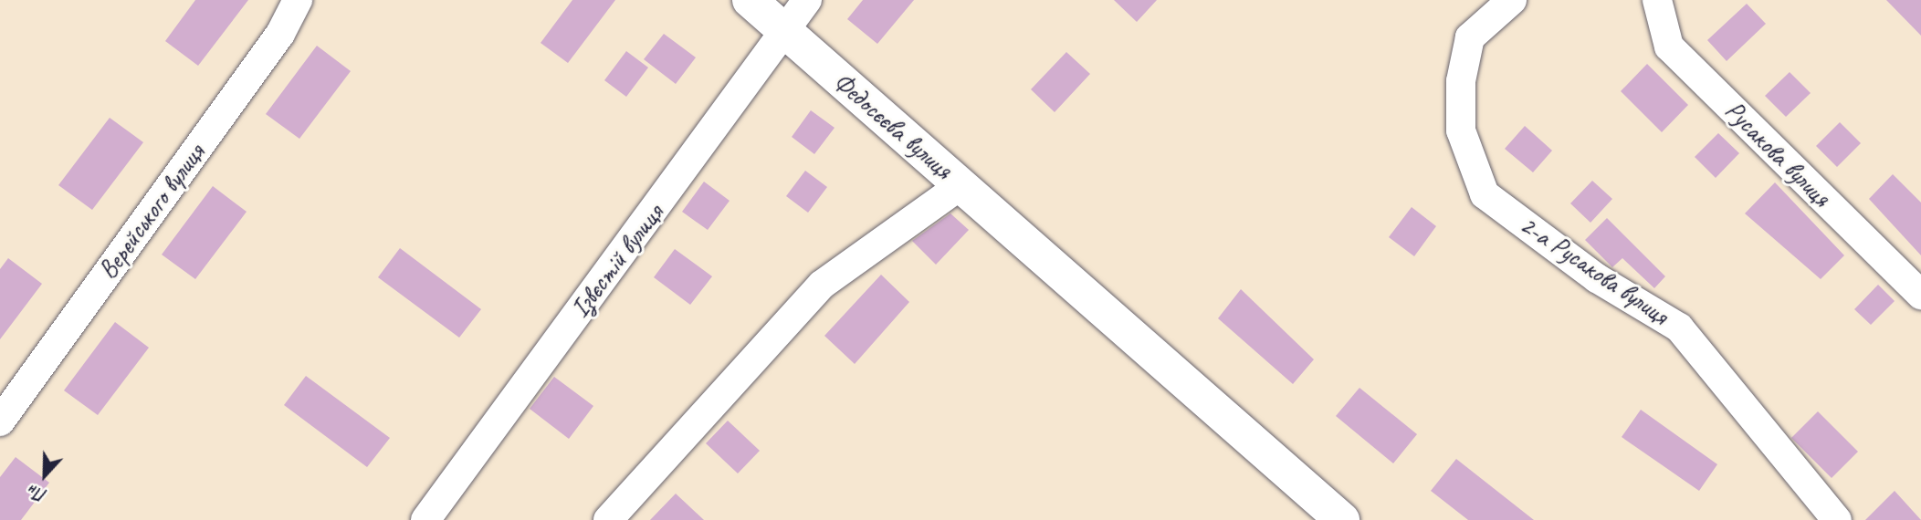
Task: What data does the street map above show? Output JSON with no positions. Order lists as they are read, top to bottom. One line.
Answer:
{"streets":{"main road":["Федосєєва вулиця"],"street":["Русакова вулиця","Верейського вулиця","Ізвєстій вулиця","2-а Русакова вулиця"]},"crossings":[["Федосєєва вулиця","Ізвєстій вулиця"]],"north":"bottom"}
